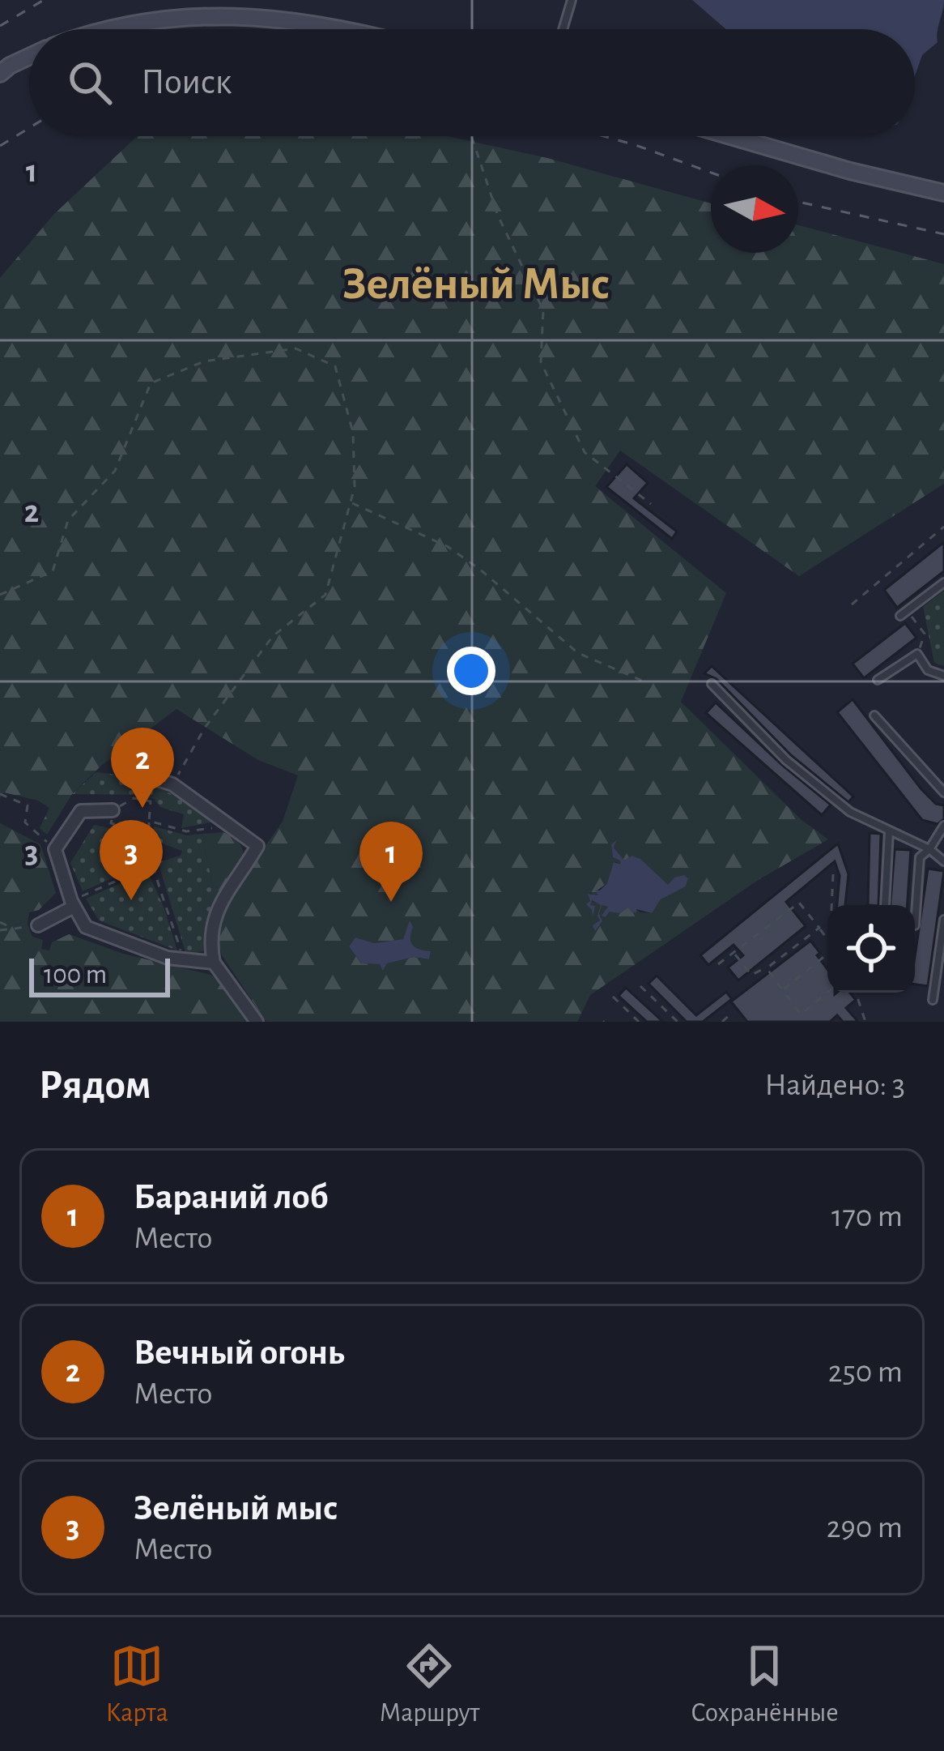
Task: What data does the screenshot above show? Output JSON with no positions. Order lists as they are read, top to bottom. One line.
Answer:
{"districts":["Зелёный Мыс"],"scale_bar":"100 m","north":"right","page":{"search":"Поиск","pins":["2","3","1"],"scale":"100 m","heading":["Рядом","Найдено: 3"],"list":[{"mark":"1","name":"Бараний лоб","note":"Место","value":"170 m"},{"mark":"2","name":"Вечный огонь","note":"Место","value":"250 m"},{"mark":"3","name":"Зелёный мыс","note":"Место","value":"290 m"}],"nav":["Карта","Маршрут","Сохранённые"]},"grid":{"rows":["1","2","3"]}}
